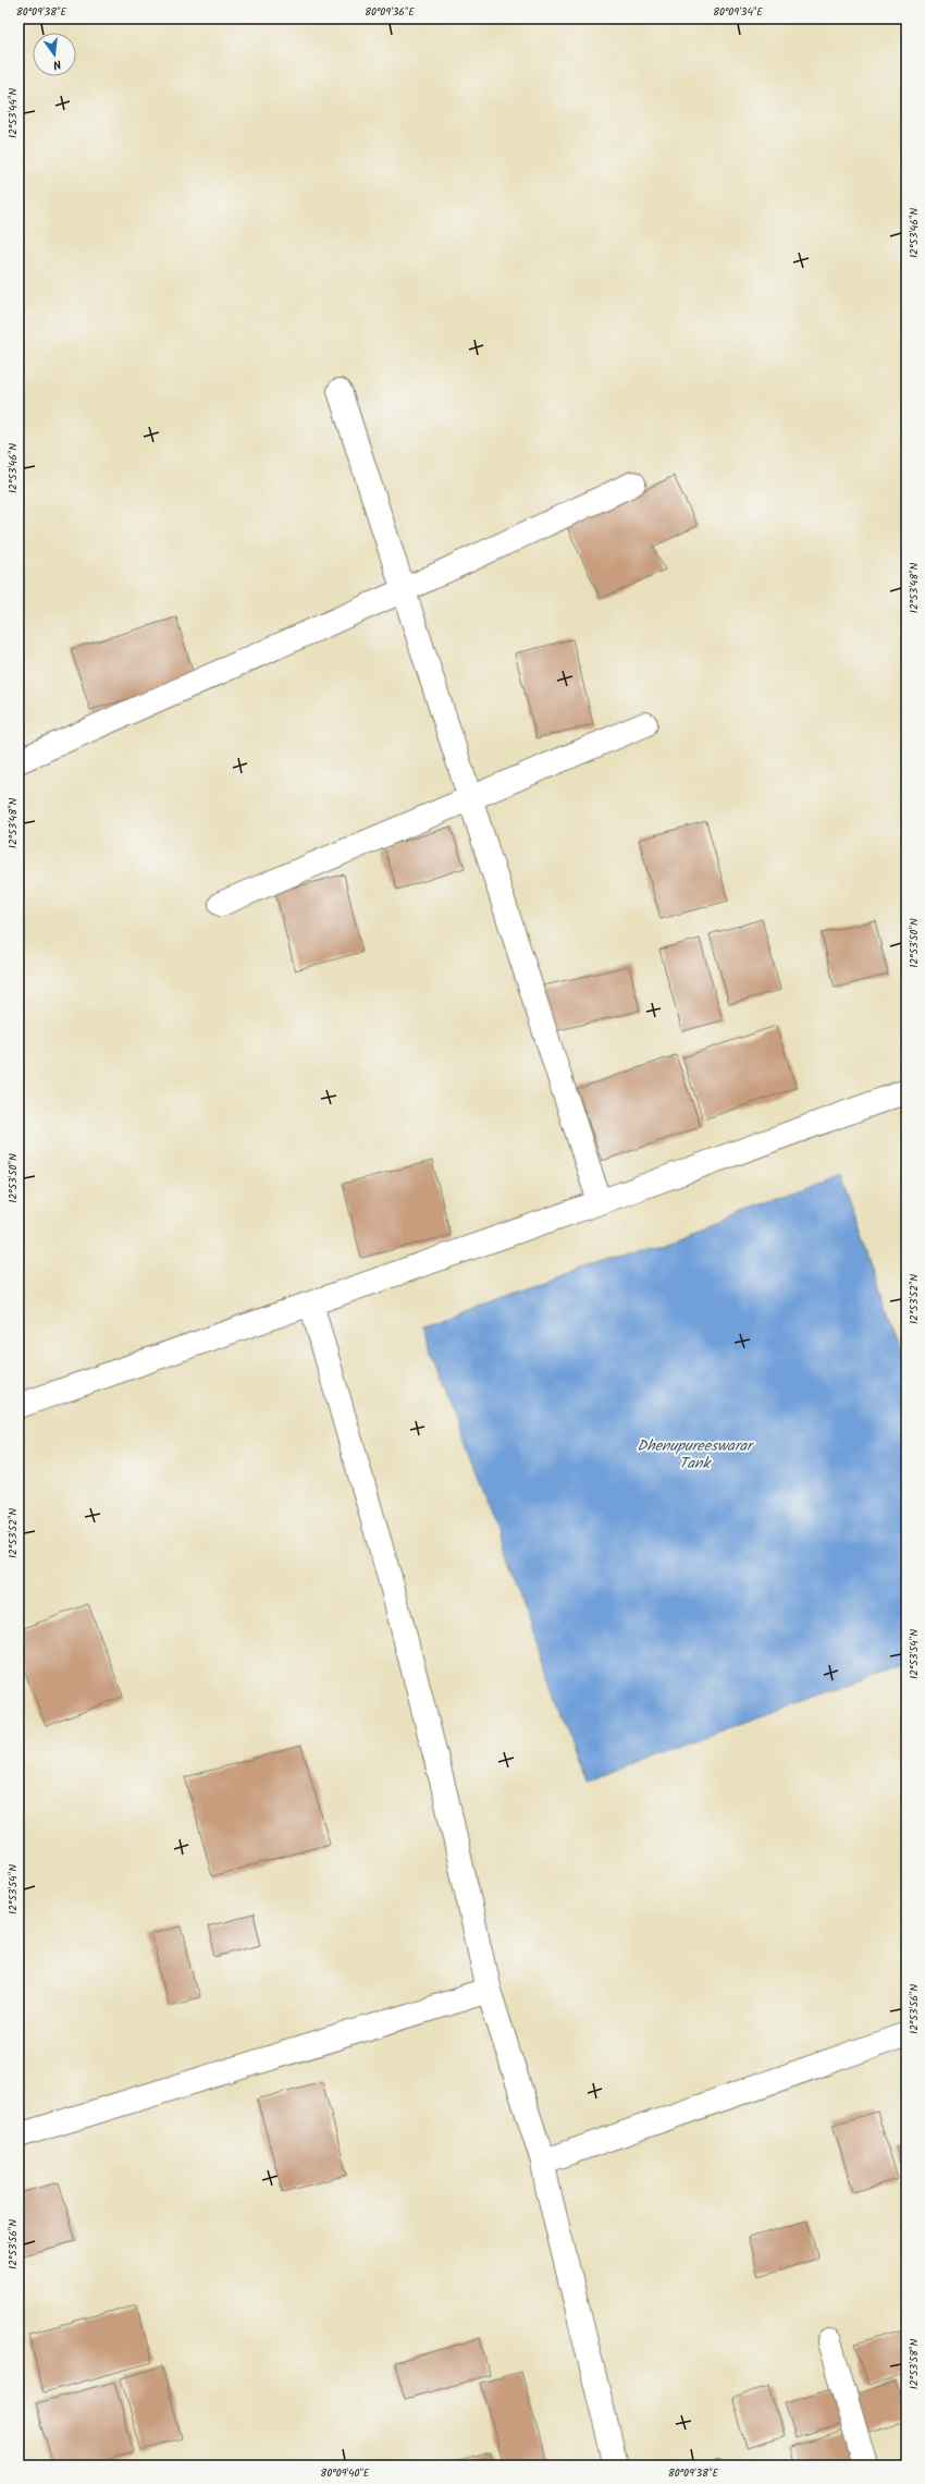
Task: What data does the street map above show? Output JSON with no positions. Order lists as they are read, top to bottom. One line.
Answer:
{"water":["Dhenupureeswarar Tank"],"north":"bottom","coordinates":["80°09'38\"E","80°09'36\"E","80°09'34\"E","12°53'44\"N","12°53'46\"N","12°53'48\"N","12°53'50\"N","12°53'52\"N","12°53'54\"N","12°53'56\"N","12°53'58\"N","80°09'40\"E"]}
